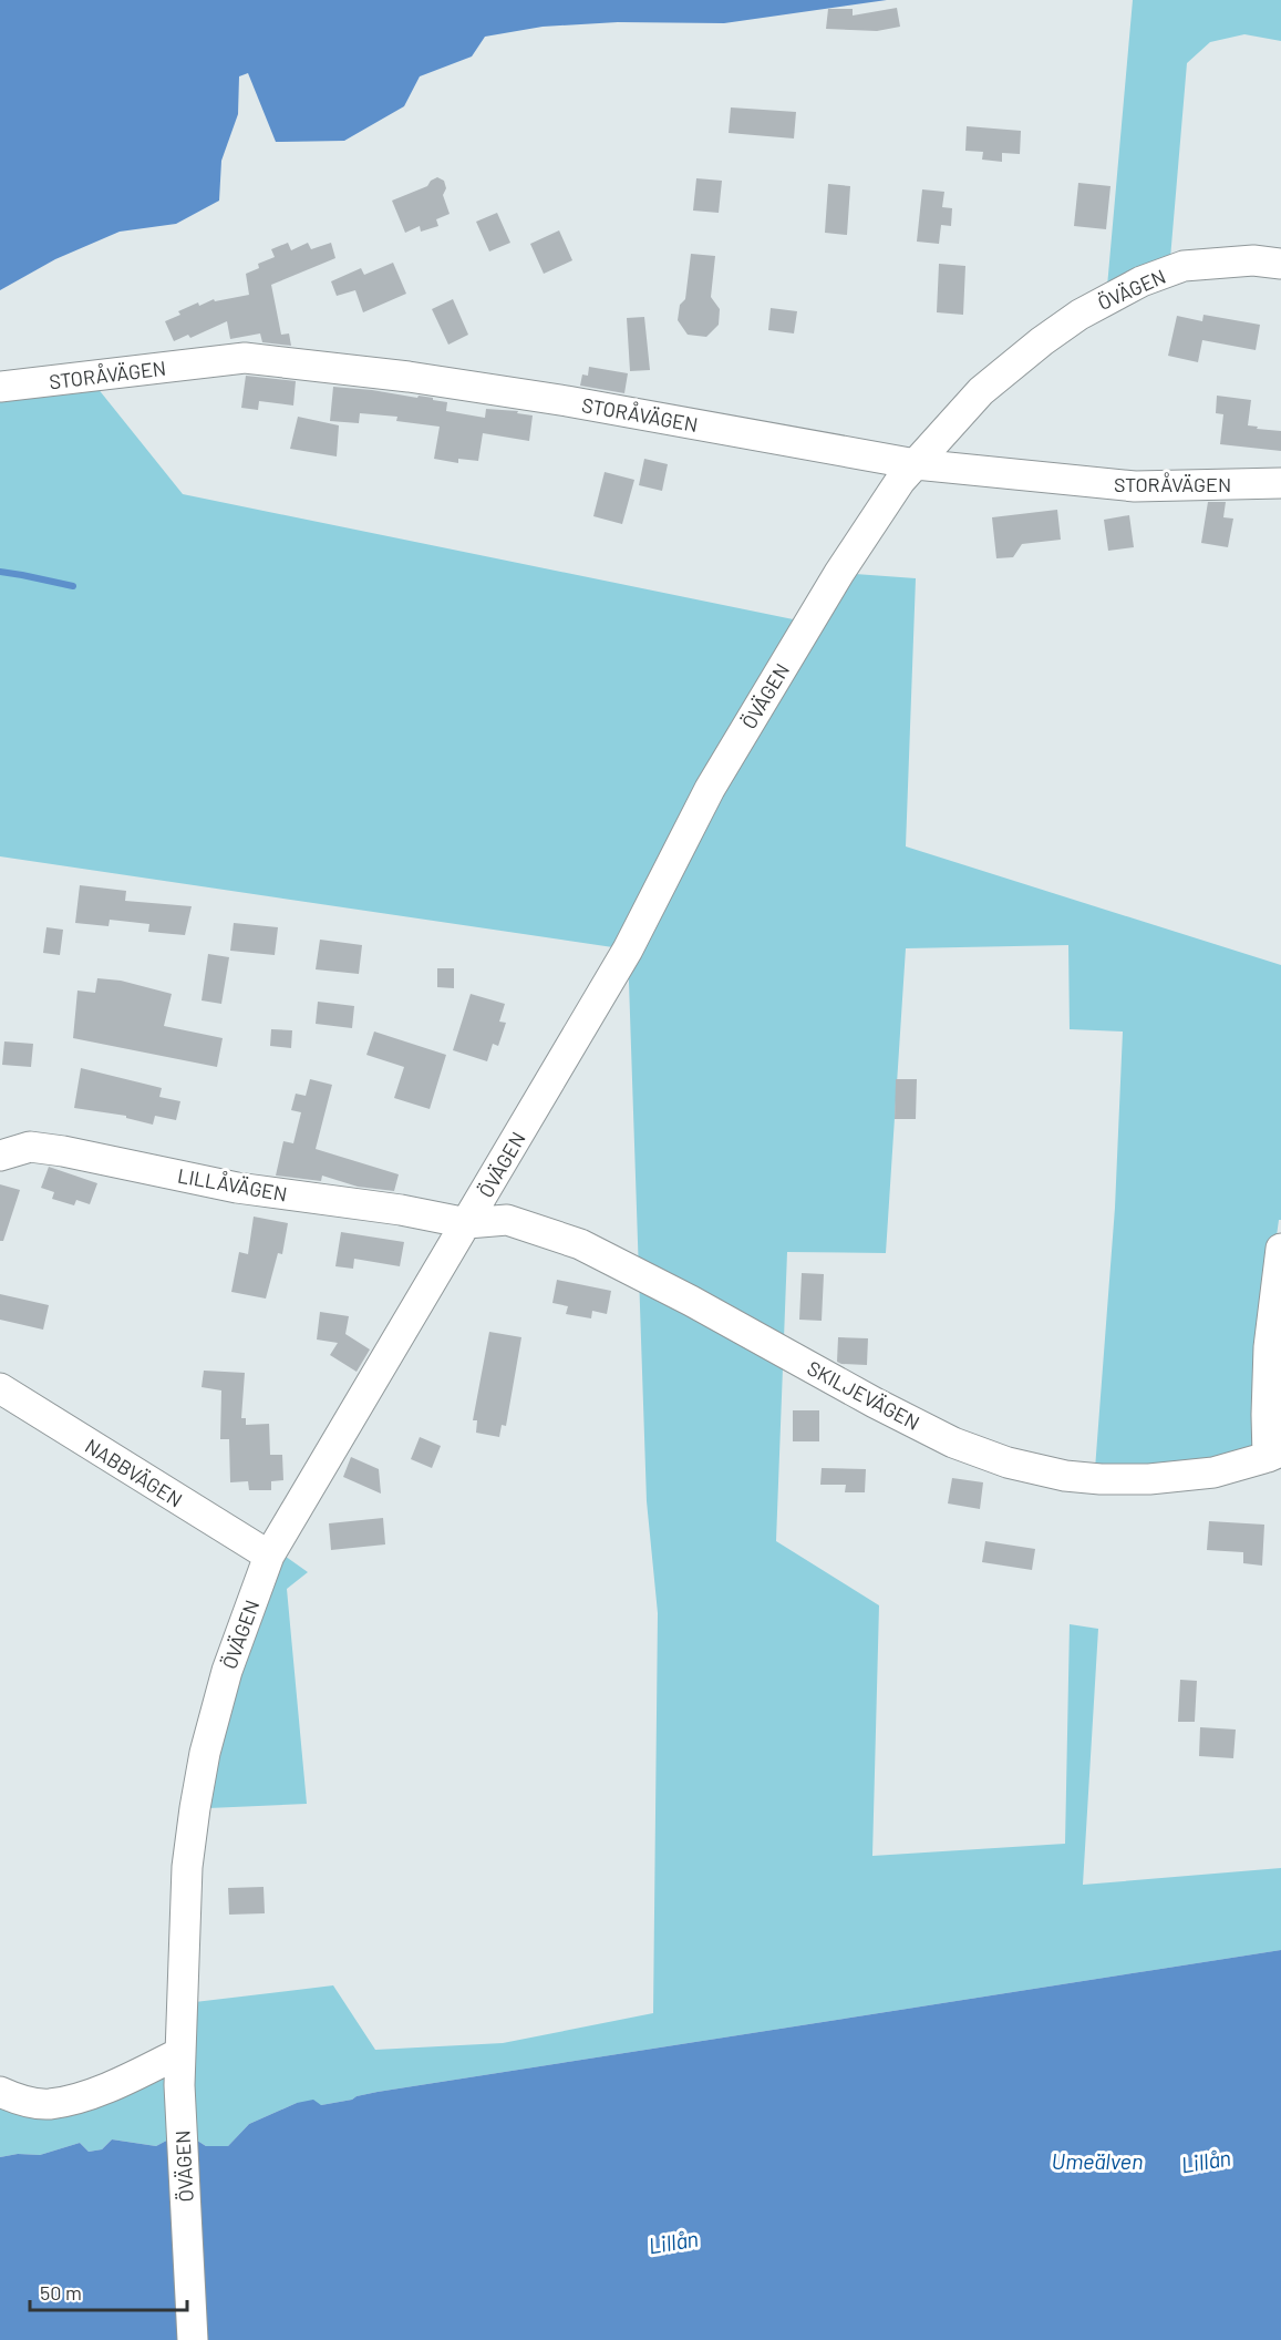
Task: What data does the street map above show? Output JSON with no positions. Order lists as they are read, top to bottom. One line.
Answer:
{"streets":{"street":["ÖVÄGEN","STORÅVÄGEN","LILLÅVÄGEN","SKILJEVÄGEN","NABBVÄGEN"]},"crossings":[["ÖVÄGEN","STORÅVÄGEN"],["ÖVÄGEN","LILLÅVÄGEN"],["ÖVÄGEN","SKILJEVÄGEN"],["ÖVÄGEN","NABBVÄGEN"],["LILLÅVÄGEN","SKILJEVÄGEN"]],"water":["Umeälven","Lillån"],"scale_bar":"50 m"}
